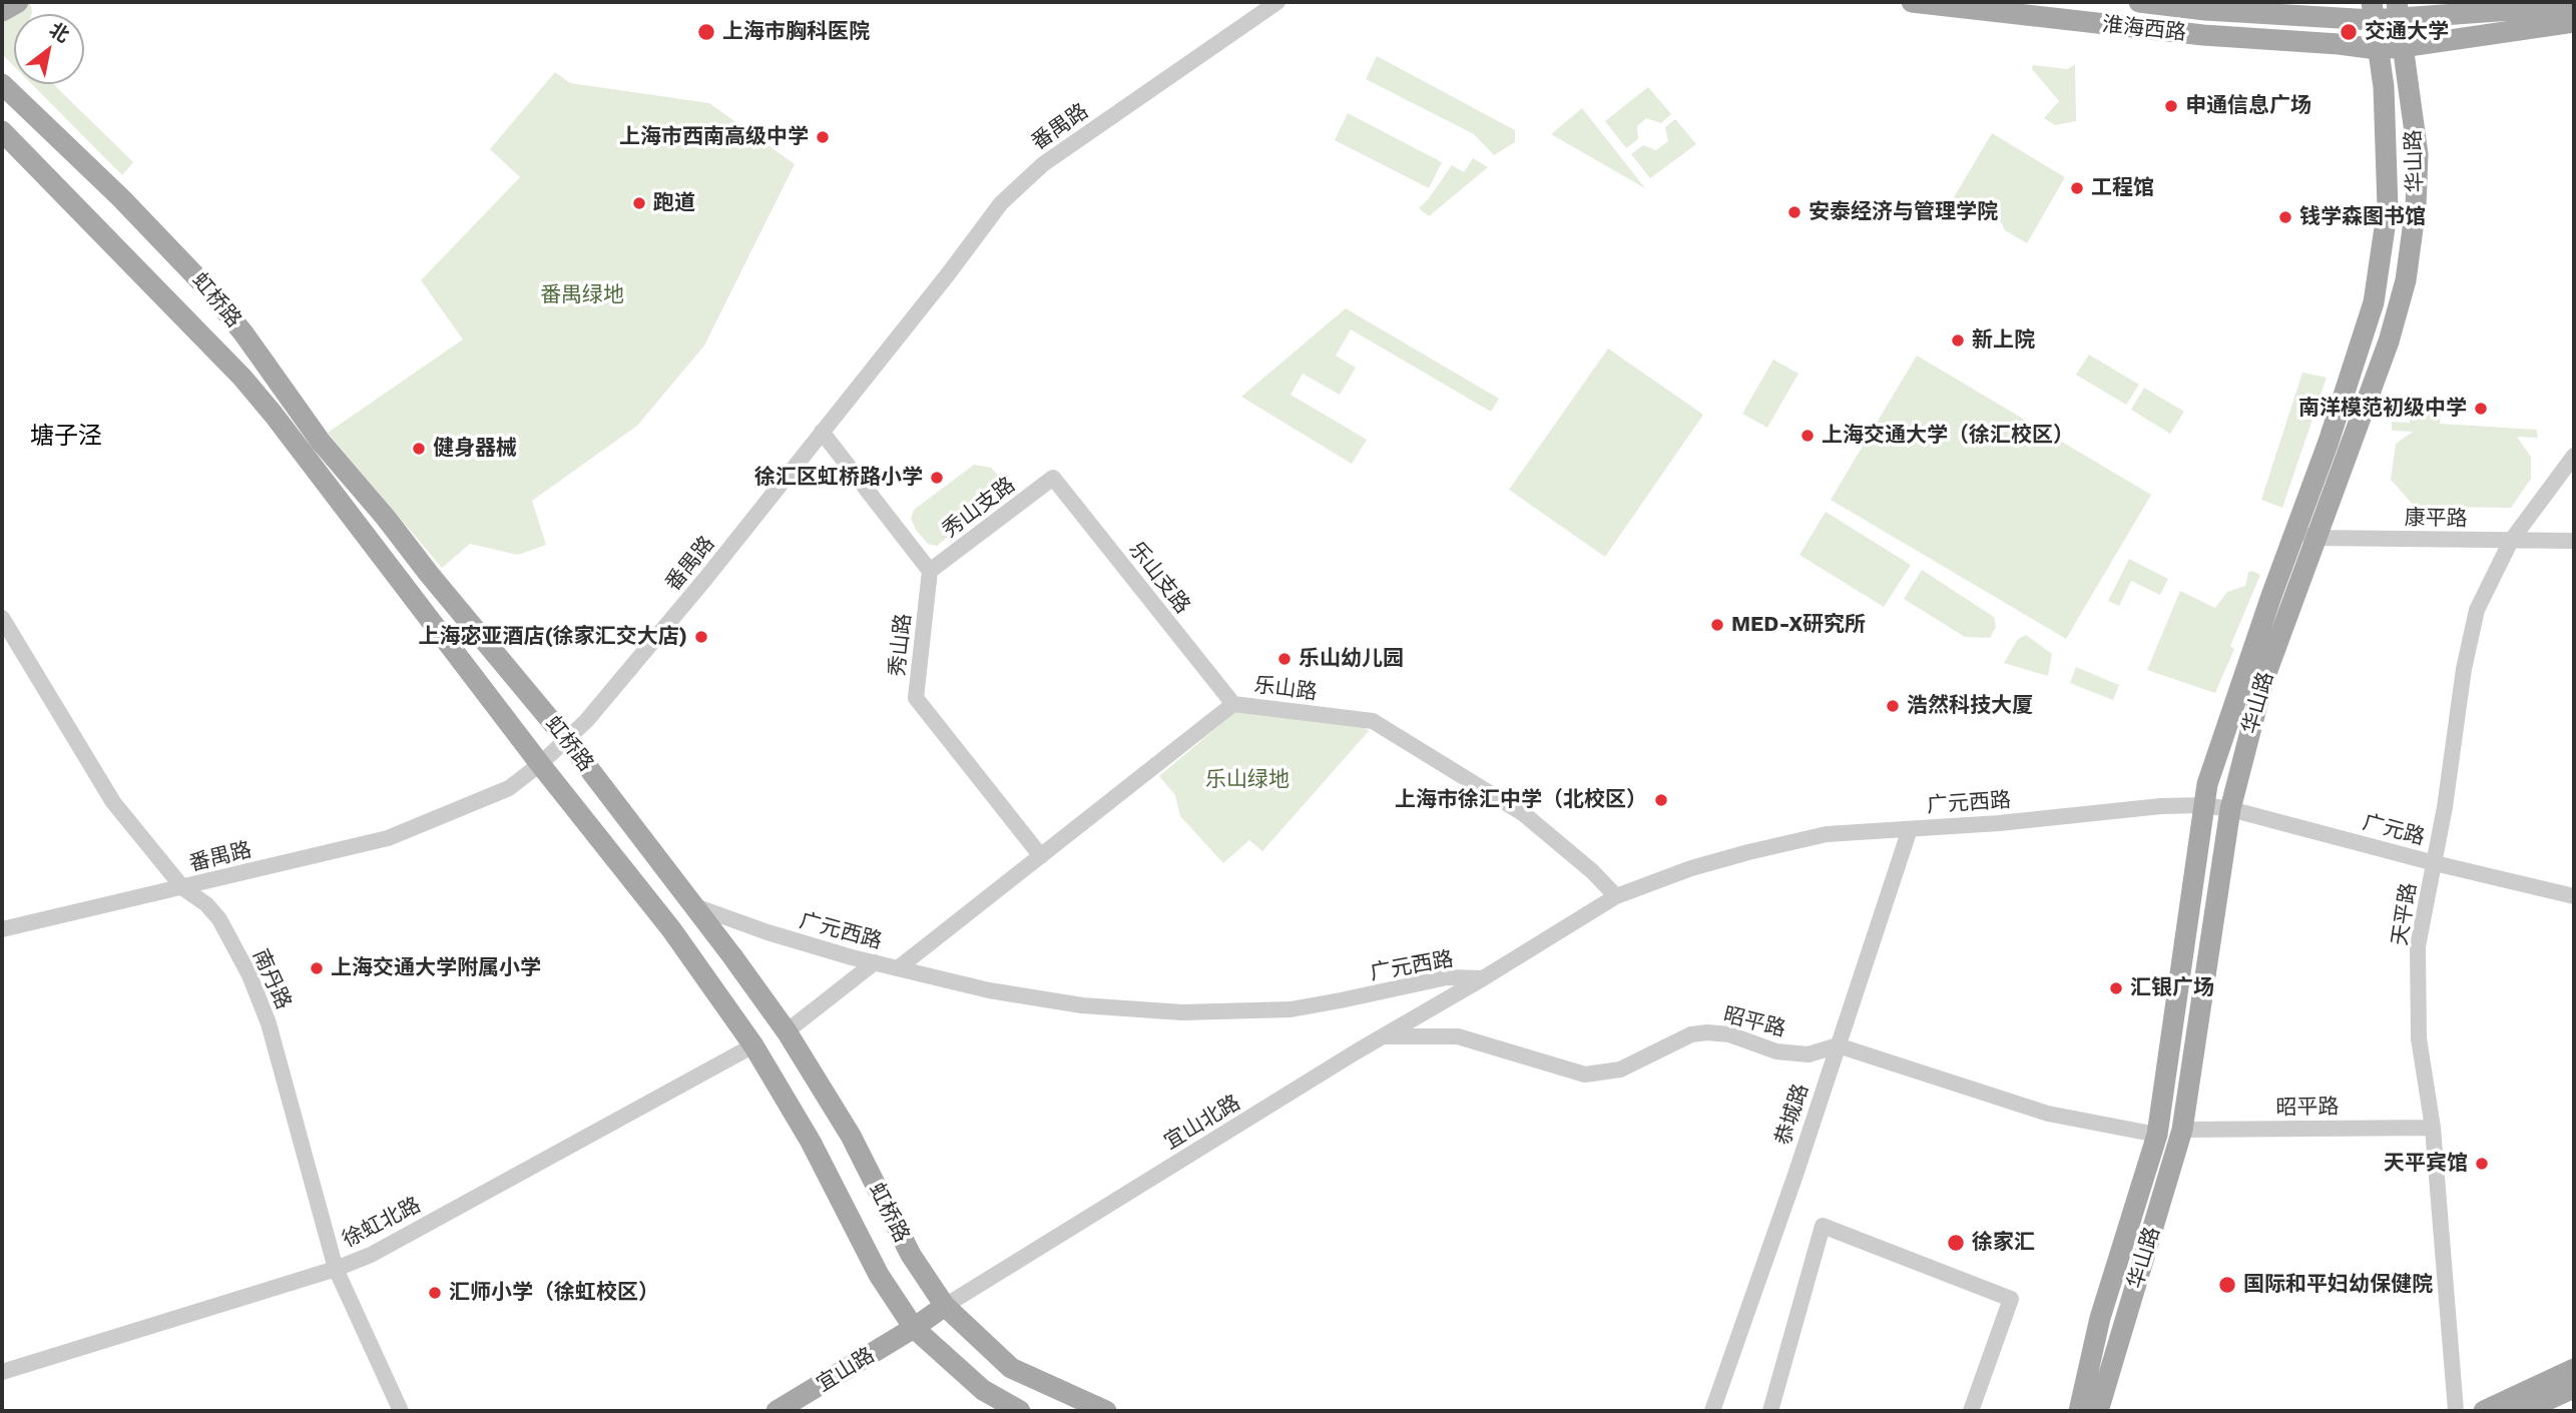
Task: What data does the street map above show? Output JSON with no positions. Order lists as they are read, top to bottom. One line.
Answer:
{"streets":{"main road":["淮海西路","华山路","虹桥路","宜山路"],"street":["番禺路","秀山支路","康平路","乐山支路","秀山路","乐山路","广元西路","广元路","天平路","南丹路","昭平路","恭城路","宜山北路","徐虹北路"]},"crossings":[["淮海西路","华山路"],["番禺路","虹桥路"],["番禺路","南丹路"],["华山路","康平路"],["华山路","广元西路"],["华山路","广元路"],["华山路","昭平路"],["虹桥路","广元西路"],["虹桥路","宜山北路"],["虹桥路","徐虹北路"],["虹桥路","宜山路"],["秀山支路","乐山支路"],["秀山支路","秀山路"],["康平路","天平路"],["乐山支路","乐山路"],["秀山路","乐山路"],["乐山路","广元西路"],["广元西路","广元路"],["广元西路","恭城路"],["广元西路","宜山北路"],["广元路","天平路"],["天平路","昭平路"],["南丹路","徐虹北路"],["昭平路","恭城路"],["昭平路","宜山北路"],["宜山北路","宜山路"]],"districts":["塘子泾"],"parks":["番禺绿地","乐山绿地"],"places":["上海市胸科医院","交通大学","申通信息广场","上海市西南高级中学","工程馆","跑道","安泰经济与管理学院","钱学森图书馆","新上院","南洋模范初级中学","上海交通大学（徐汇校区）","健身器械","徐汇区虹桥路小学","MED-X研究所","上海宓亚酒店(徐家汇交大店)","乐山幼儿园","浩然科技大厦","上海市徐汇中学（北校区）","上海交通大学附属小学","汇银广场","天平宾馆","徐家汇","国际和平妇幼保健院","汇师小学（徐虹校区）"],"north":"top right"}
